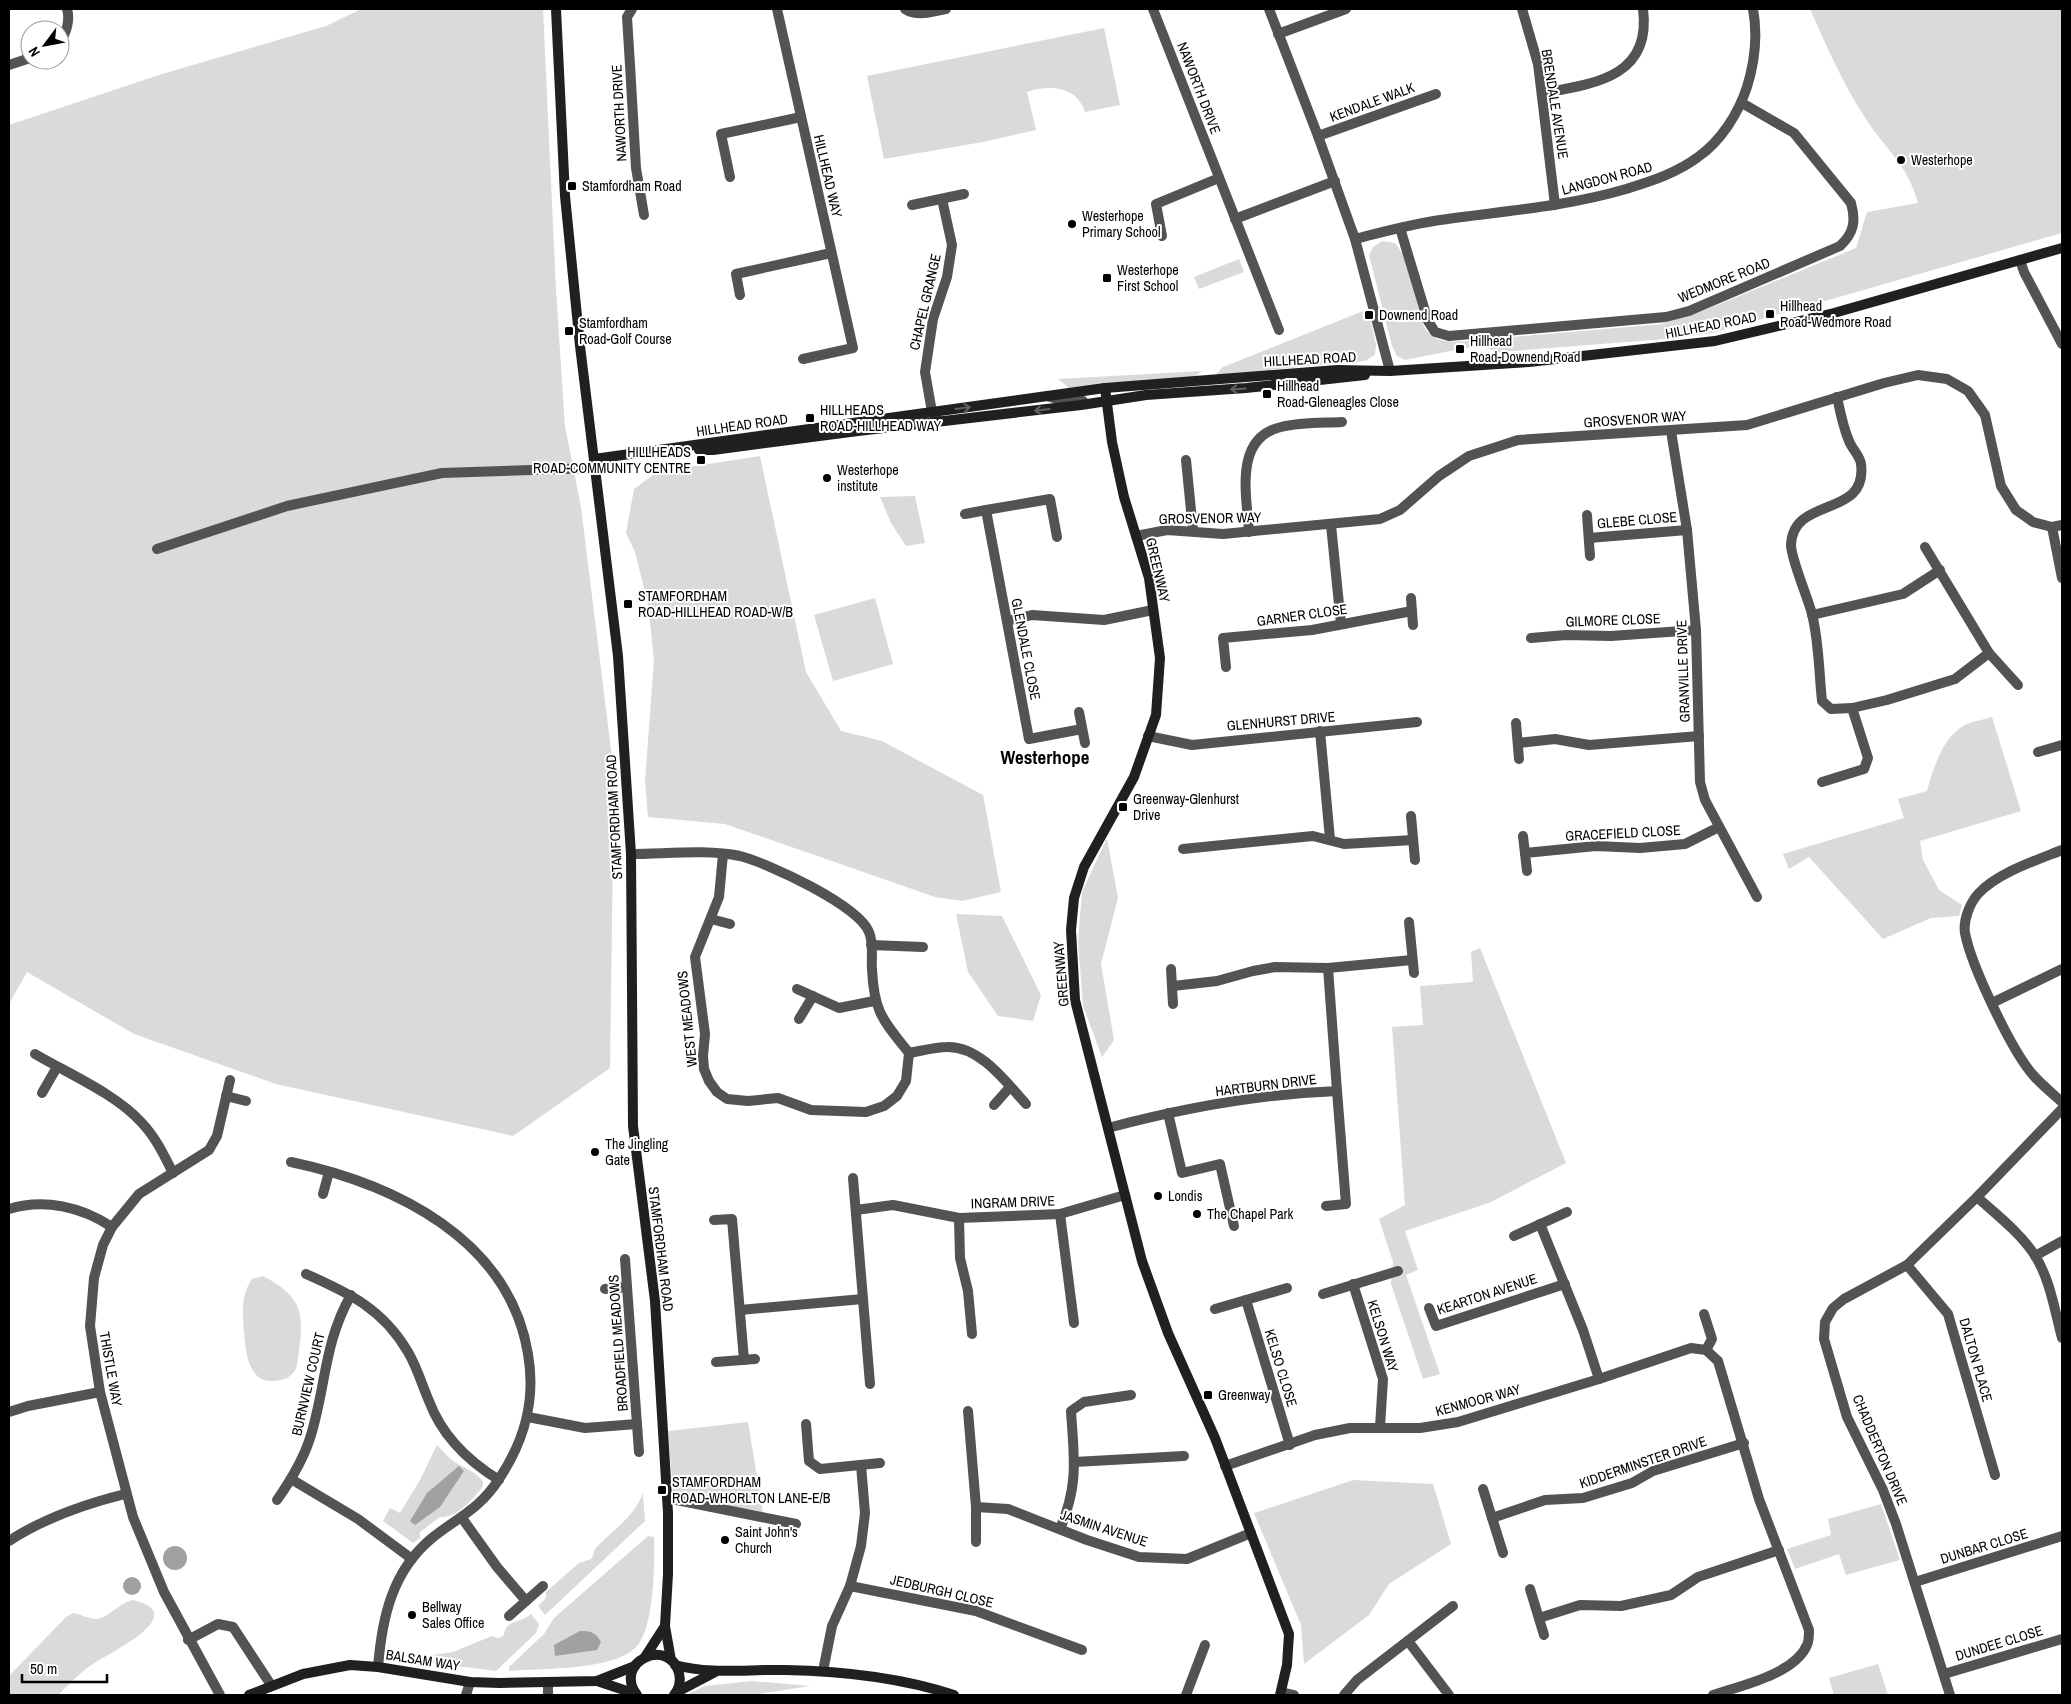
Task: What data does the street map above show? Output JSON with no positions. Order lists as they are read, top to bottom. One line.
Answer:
{"streets":{"street":["NAWORTH DRIVE","KENDALE WALK","BRENDALE AVENUE","HILLHEAD WAY","LANGDON ROAD","WEDMORE ROAD","CHAPEL GRANGE","HILLHEAD ROAD","GROSVENOR WAY","GLEBE CLOSE","GREENWAY","GARNER CLOSE","GILMORE CLOSE","GLENDALE CLOSE","GRANVILLE DRIVE","GLENHURST DRIVE","STAMFORDHAM ROAD","GRACEFIELD CLOSE","WEST MEADOWS","HARTBURN DRIVE","INGRAM DRIVE","KEARTON AVENUE","KELSON WAY","BROADFIELD MEADOWS","DALTON PLACE","KELSO CLOSE","THISTLE WAY","BURNVIEW COURT","KENMOOR WAY","CHADDERTON DRIVE","KIDDERMINSTER DRIVE","JASMIN AVENUE","DUNBAR CLOSE","JEDBURGH CLOSE","DUNDEE CLOSE","BALSAM WAY"]},"crossings":[["BRENDALE AVENUE","LANGDON ROAD"],["LANGDON ROAD","WEDMORE ROAD"],["CHAPEL GRANGE","HILLHEAD ROAD"],["HILLHEAD ROAD","GREENWAY"],["HILLHEAD ROAD","STAMFORDHAM ROAD"],["GROSVENOR WAY","GREENWAY"],["GROSVENOR WAY","GRANVILLE DRIVE"],["GLEBE CLOSE","GRANVILLE DRIVE"],["GREENWAY","GLENHURST DRIVE"],["GREENWAY","HARTBURN DRIVE"],["GREENWAY","INGRAM DRIVE"],["GREENWAY","KENMOOR WAY"],["GREENWAY","JASMIN AVENUE"],["GILMORE CLOSE","GRANVILLE DRIVE"],["GRANVILLE DRIVE","GRACEFIELD CLOSE"],["STAMFORDHAM ROAD","BALSAM WAY"],["KELSON WAY","KENMOOR WAY"],["DALTON PLACE","CHADDERTON DRIVE"],["KELSO CLOSE","KENMOOR WAY"],["CHADDERTON DRIVE","DUNBAR CLOSE"],["CHADDERTON DRIVE","DUNDEE CLOSE"]],"districts":["Westerhope"],"places":{"other":["Westerhope","Westerhope Primary School","Westerhope institute","The Jingling Gate","Londis","The Chapel Park","Saint John's Church","Bellway Sales Office"],"transit":["Stamfordham Road","Westerhope First School","Hillhead Road-Wedmore Road","Downend Road","Stamfordham Road-Golf Course","Hillhead Road-Downend Road","Hillhead Road-Gleneagles Close","HILLHEADS ROAD-HILLHEAD WAY","HILLHEADS ROAD-COMMUNITY CENTRE","STAMFORDHAM ROAD-HILLHEAD ROAD-W/B","Greenway-Glenhurst Drive","Greenway","STAMFORDHAM ROAD-WHORLTON LANE-E/B"]},"scale_bar":"50 m","north":"bottom left"}
